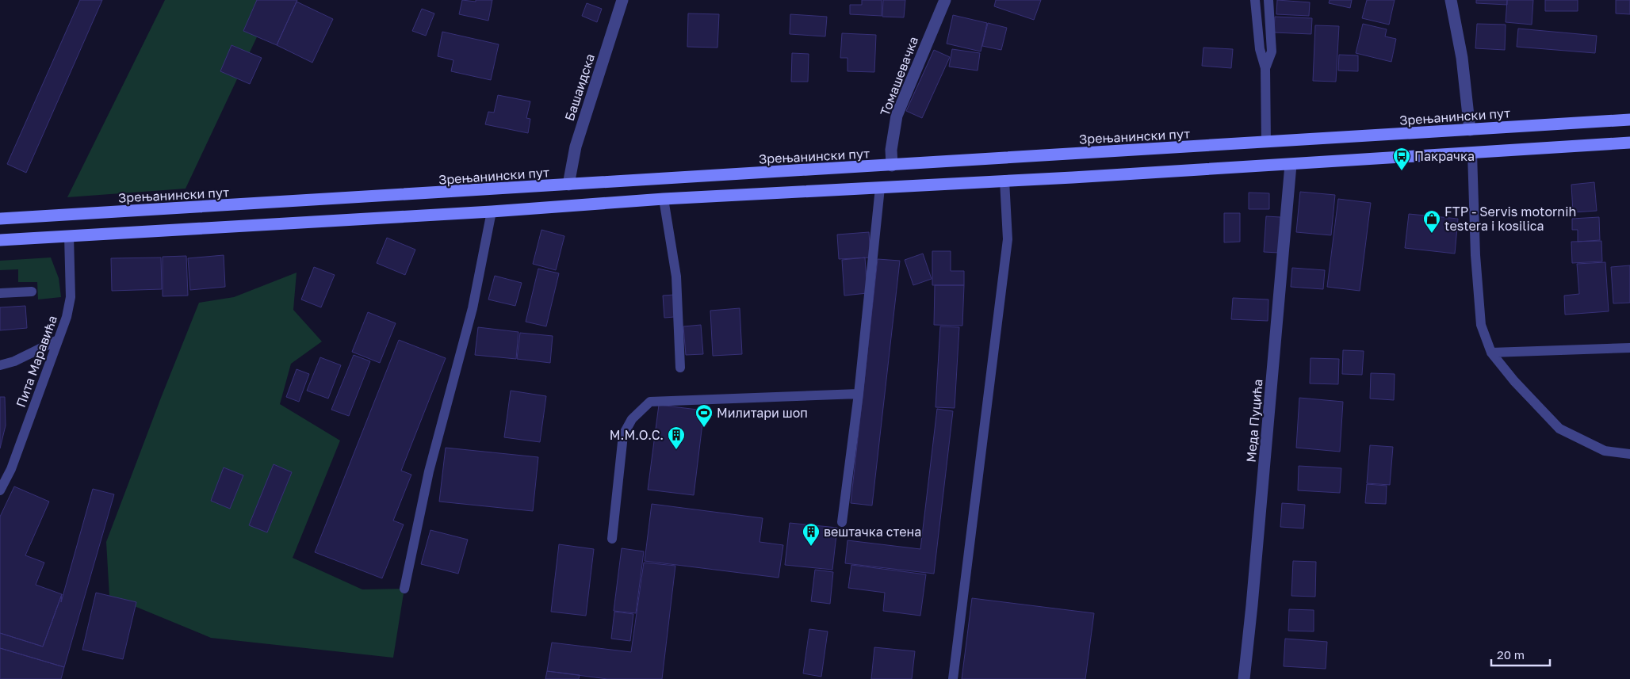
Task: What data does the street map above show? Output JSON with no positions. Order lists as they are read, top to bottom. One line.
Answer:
{"streets":{"main road":["Зрењанински пут"],"street":["Томашевачка","Башаидска","Меда Пуцића"],"lane":["Пита Маравића"]},"crossings":[["Томашевачка","Зрењанински пут"],["Башаидска","Зрењанински пут"]],"places":{"bus stop":["Пакрачка"],"shop":["FTP - Servis motornih testera i kosilica"],"sports":["Милитари шоп"],"building":["M.M.O.C.","вештачка стена"]},"scale_bar":"20 m"}
